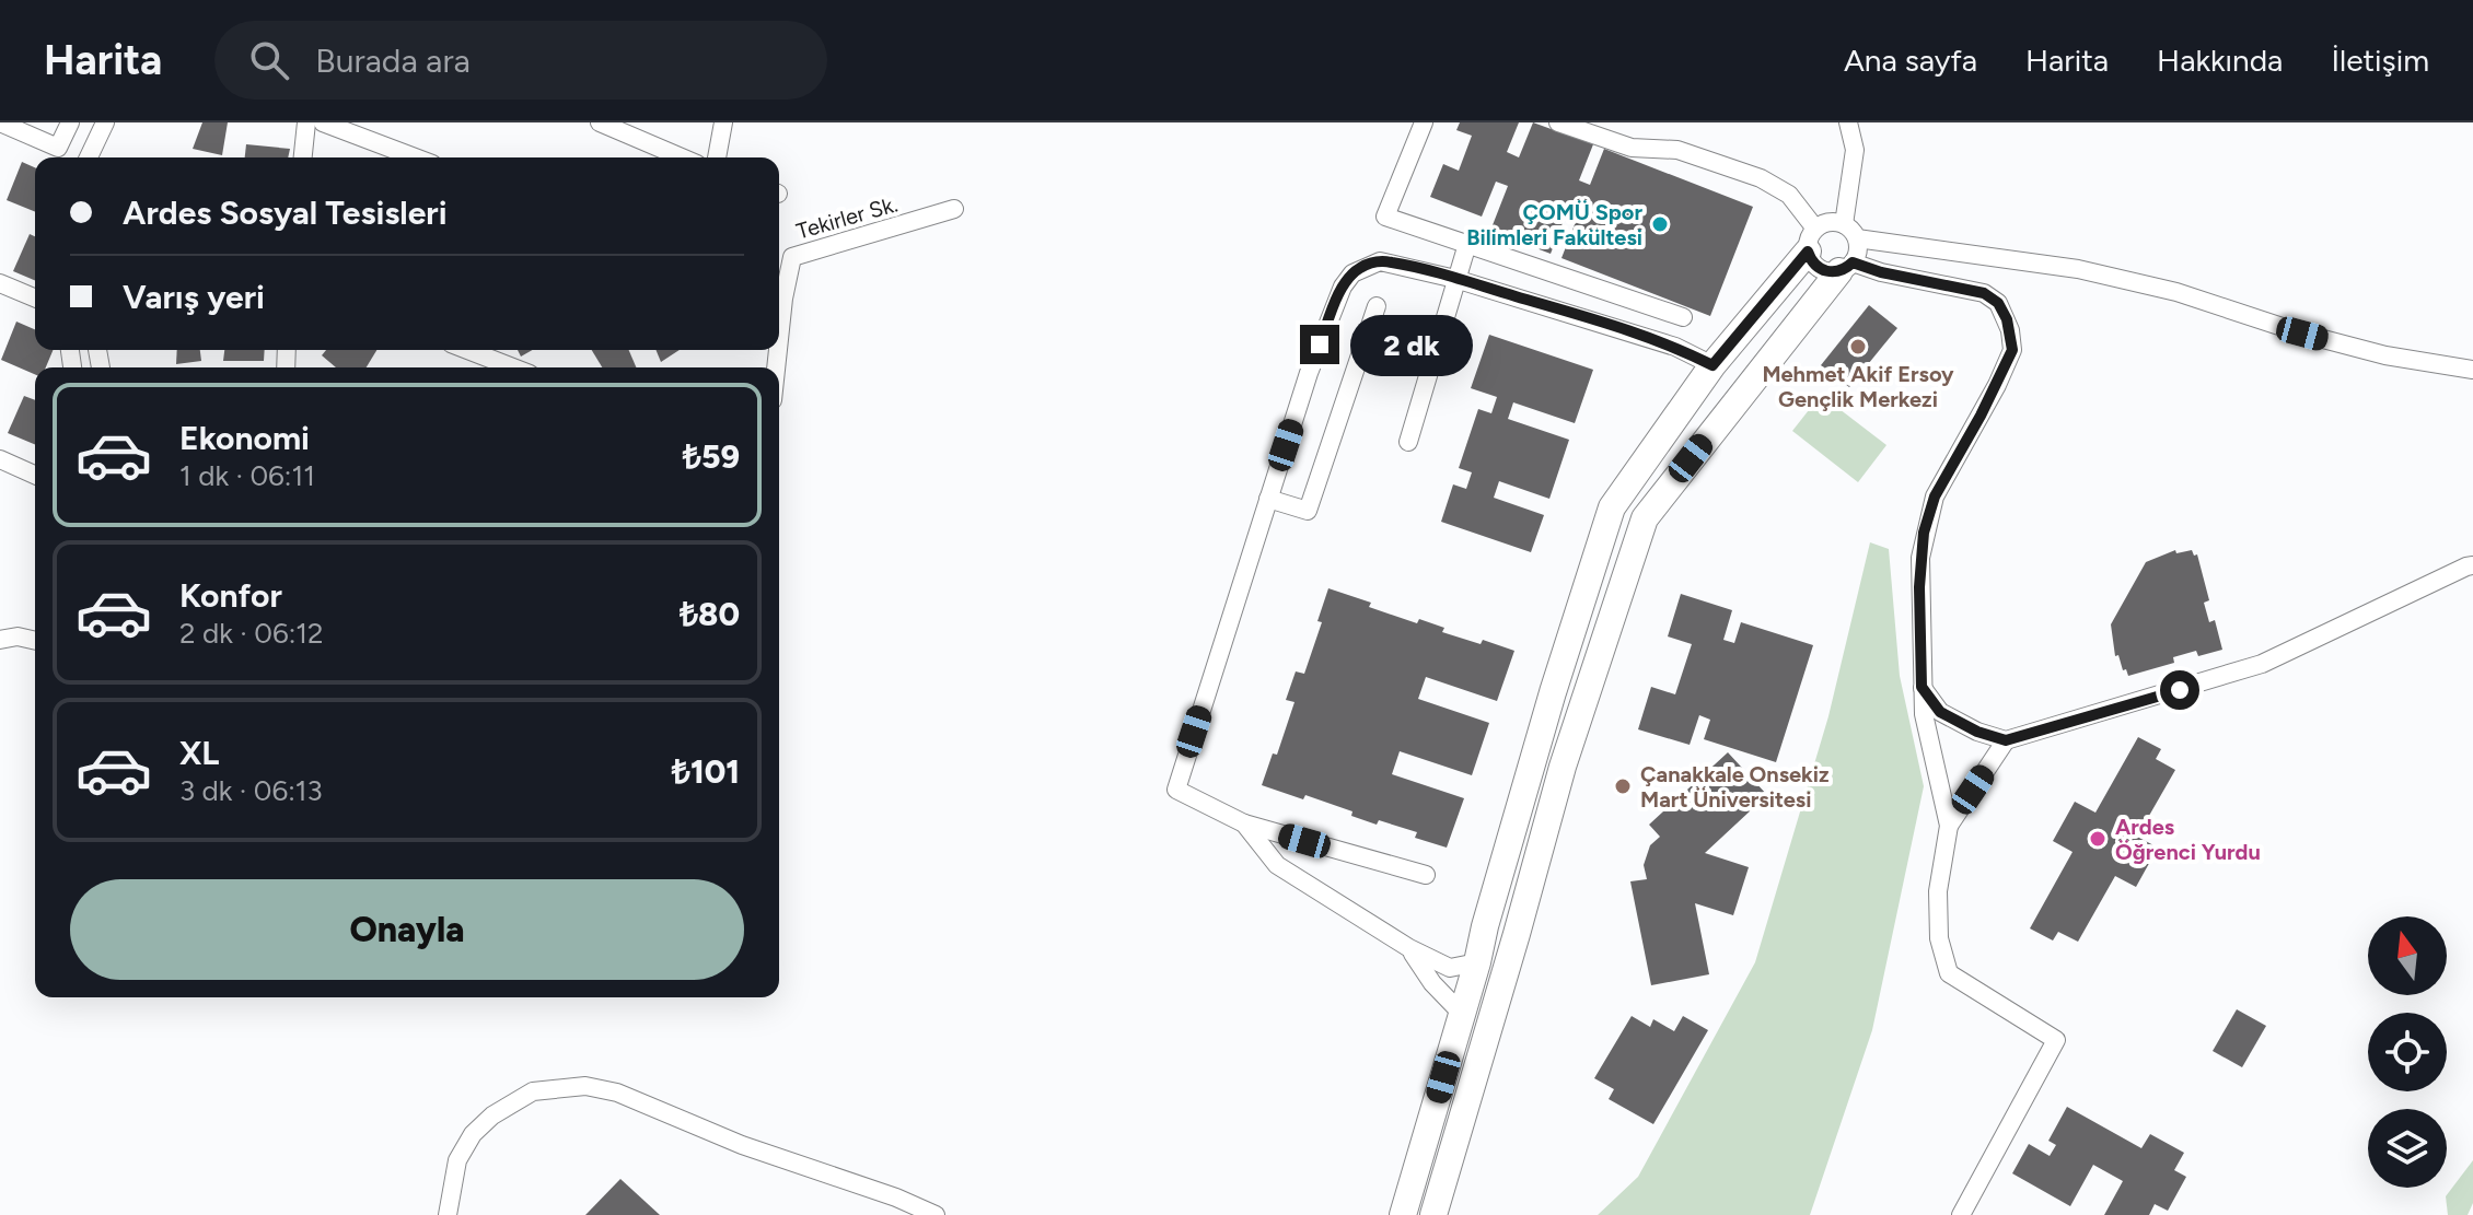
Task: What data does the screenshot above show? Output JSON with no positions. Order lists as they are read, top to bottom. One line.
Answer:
{"streets":{"street":["Tekirler Sk."]},"places":["ÇOMÜ Spor Bilimleri Fakültesi","Mehmet Akif Ersoy Gençlik Merkezi","Çanakkale Onsekiz Mart Üniversitesi","Ardes Öğrenci Yurdu"],"north":"top","page":{"header":"Harita","search":"Burada ara","nav":["Ana sayfa","Harita","Hakkında","İletişim"],"banner":["Ardes Sosyal Tesisleri","Varış yeri"],"bubble":"2 dk","list":[{"name":"Ekonomi","note":"1 dk · 06:11","value":"₺59"},{"name":"Konfor","note":"2 dk · 06:12","value":"₺80"},{"name":"XL","note":"3 dk · 06:13","value":"₺101"}],"buttons":"Onayla"}}
